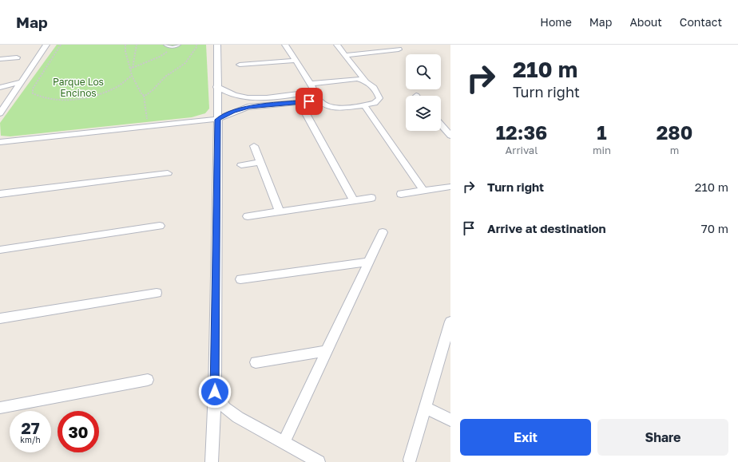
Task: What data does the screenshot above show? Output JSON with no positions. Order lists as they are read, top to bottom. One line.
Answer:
{"parks":["Parque Los Encinos"],"page":{"header":"Map","nav":["Home","Map","About","Contact"],"turn":["210 m","Turn right"],"eta":["12:36","Arrival","1","min","280","m"],"list":[{"name":"Turn right","value":"210 m"},{"name":"Arrive at destination","value":"70 m"}],"speed":"27 km/h","limit":"30","buttons":["Exit","Share"]}}
